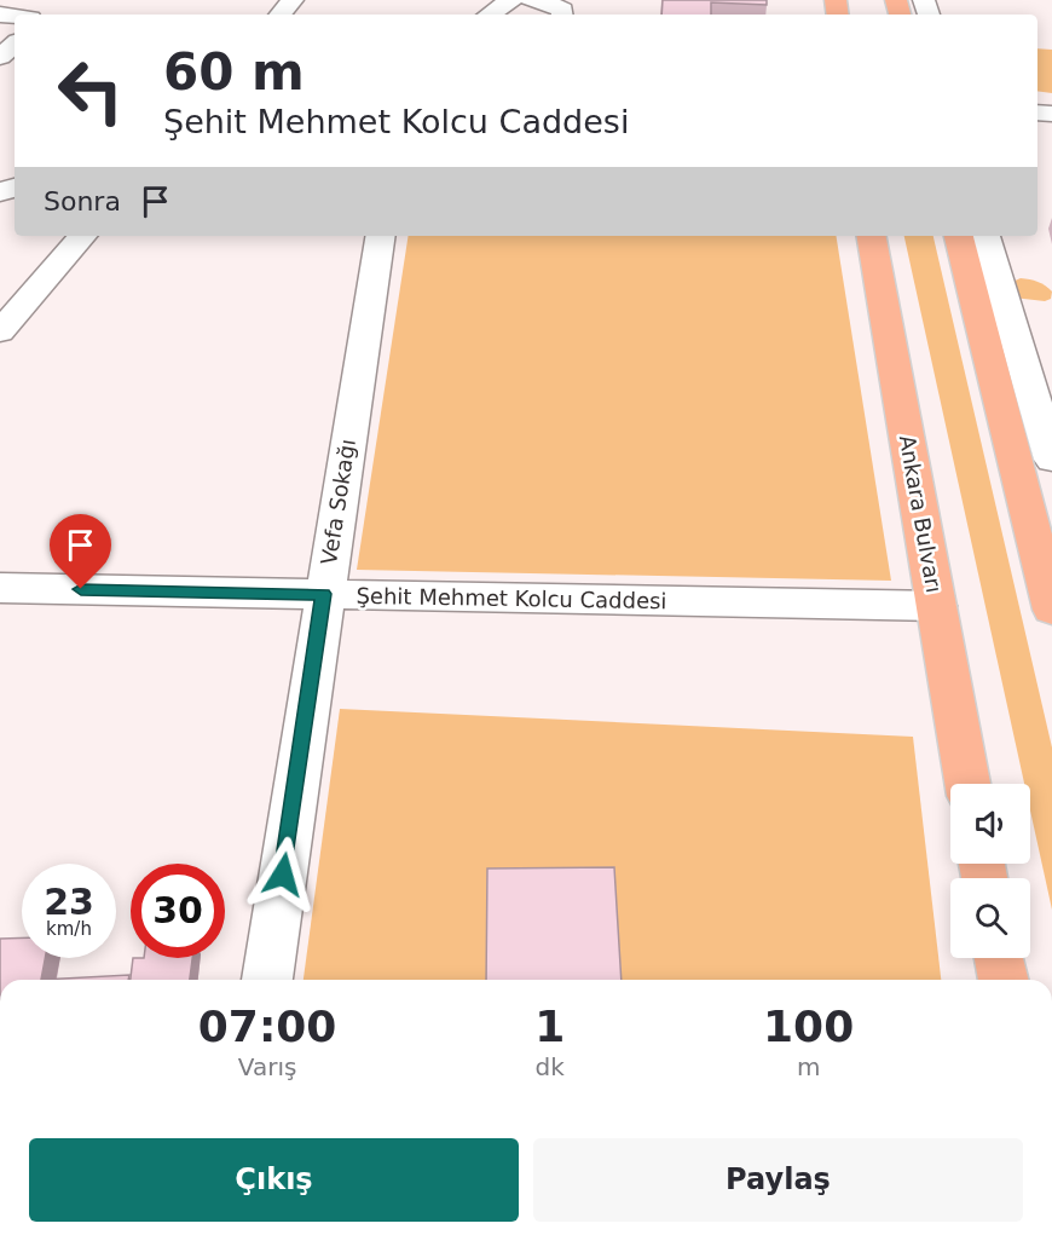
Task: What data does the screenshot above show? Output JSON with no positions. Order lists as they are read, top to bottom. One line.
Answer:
{"streets":{"main road":["Ankara Bulvarı"],"street":["Vefa Sokağı","Şehit Mehmet Kolcu Caddesi"]},"crossings":[["Vefa Sokağı","Şehit Mehmet Kolcu Caddesi"],["Ankara Bulvarı","Şehit Mehmet Kolcu Caddesi"]],"page":{"turn":["60 m","Şehit Mehmet Kolcu Caddesi"],"then":"Sonra","speed":"23 km/h","limit":"30","eta":["07:00","Varış","1","dk","100","m"],"buttons":["Çıkış","Paylaş"]}}
